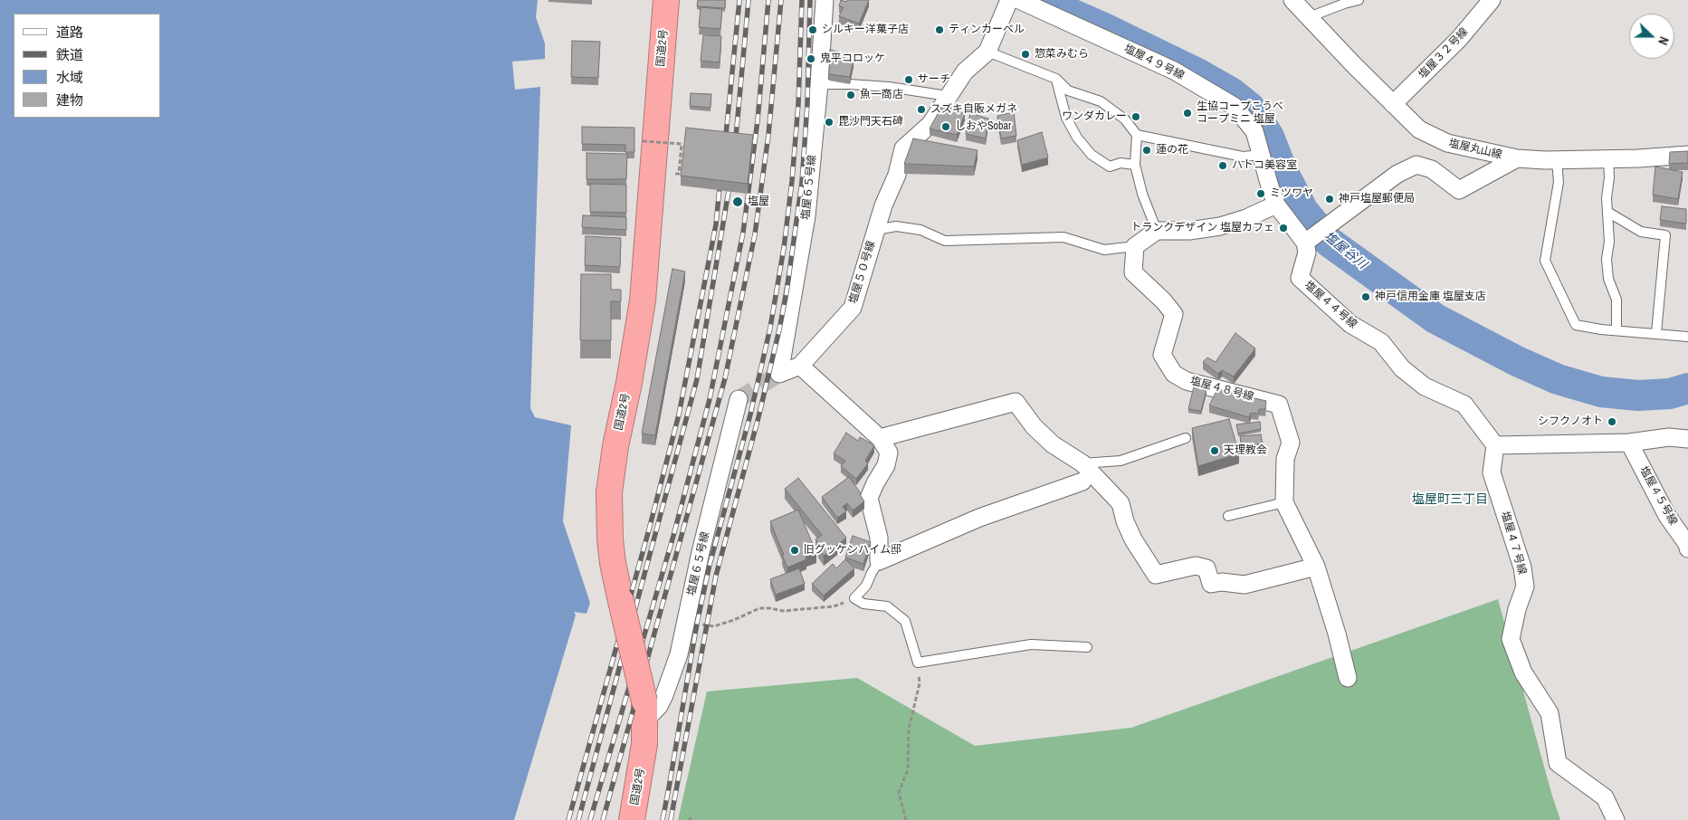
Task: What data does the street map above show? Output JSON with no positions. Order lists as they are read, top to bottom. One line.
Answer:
{"streets":{"highway":["国道2号"],"street":["塩屋３２号線","塩屋４９号線","塩屋丸山線","塩屋６５号線","塩屋５０号線","塩屋４４号線","塩屋４８号線","塩屋４５号線","塩屋４７号線"]},"crossings":[["国道2号","塩屋６５号線"],["塩屋３２号線","塩屋丸山線"],["塩屋６５号線","塩屋５０号線"],["塩屋４４号線","塩屋４７号線"]],"districts":["塩屋町三丁目"],"water":["塩屋谷川"],"places":["シルキー洋菓子店","ティンカーベル","惣菜みむら","鬼平コロッケ","サーチ","魚一商店","スズキ自販メガネ","生協コープこうべ コープミニ 塩屋","ワンダカレー","毘沙門天石碑","しおやSobar","蓮の花","ハトコ美容室","ミツワヤ","神戸塩屋郵便局","塩屋","トランクデザイン 塩屋カフェ","神戸信用金庫 塩屋支店","シフクノオト","天理教会","旧グッケンハイム邸"],"legend":["道路","鉄道","水域","建物"],"north":"right"}
